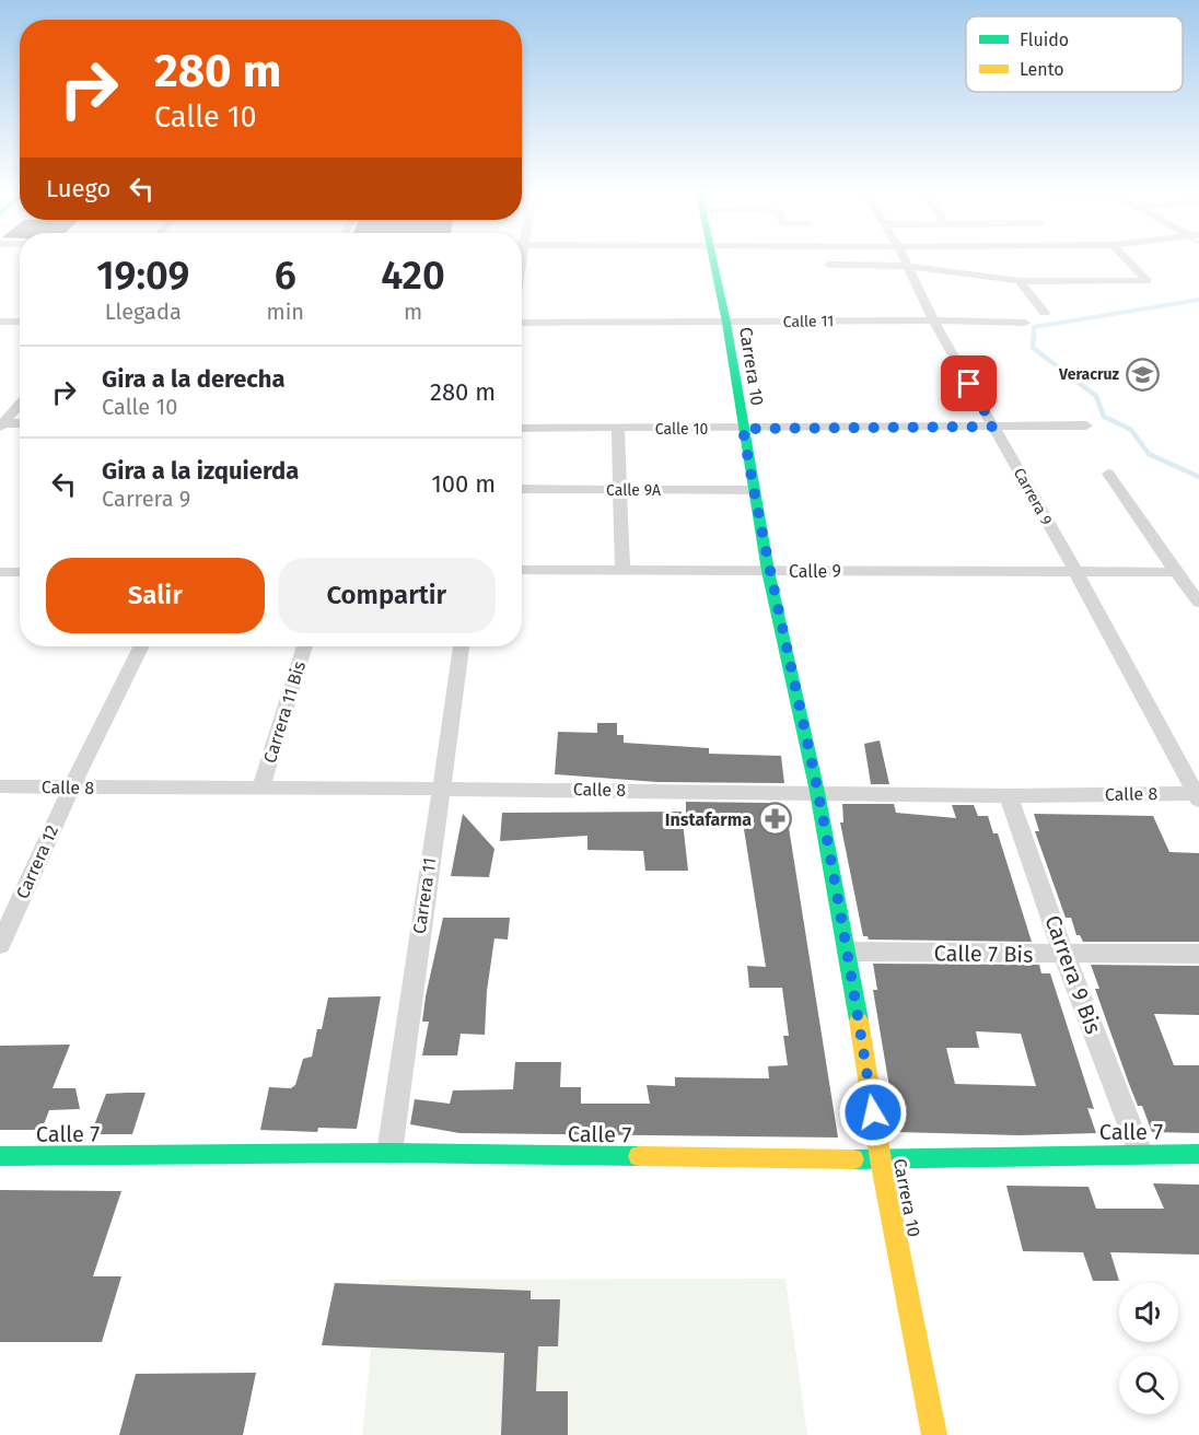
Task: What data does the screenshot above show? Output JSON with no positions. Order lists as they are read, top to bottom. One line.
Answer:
{"streets":{"street":["Calle 11","Carrera 10","Calle 10","Calle 9A","Carrera 9","Calle 9","Carrera 11 Bis","Calle 8","Carrera 12","Carrera 11","Calle 7 Bis","Carrera 9 Bis","Calle 7"]},"crossings":[["Calle 11","Carrera 10"],["Calle 11","Carrera 9"],["Carrera 10","Calle 10"],["Carrera 10","Calle 9A"],["Carrera 10","Calle 9"],["Carrera 10","Calle 8"],["Carrera 10","Calle 7 Bis"],["Carrera 10","Calle 7"],["Calle 10","Carrera 9"],["Carrera 9","Calle 9"],["Carrera 9","Calle 8"],["Carrera 11 Bis","Calle 8"],["Calle 8","Carrera 12"],["Calle 8","Carrera 11"],["Calle 8","Carrera 9 Bis"],["Carrera 11","Calle 7"],["Calle 7 Bis","Carrera 9 Bis"],["Carrera 9 Bis","Calle 7"]],"places":{"school or university":["Veracruz"],"pharmacy":["Instafarma"]},"legend":["Fluido","Lento"],"page":{"turn":["280 m","Calle 10"],"then":"Luego","eta":["19:09","Llegada","6","min","420","m"],"list":[{"name":"Gira a la derecha","note":"Calle 10","value":"280 m"},{"name":"Gira a la izquierda","note":"Carrera 9","value":"100 m"}],"buttons":["Salir","Compartir"]}}
